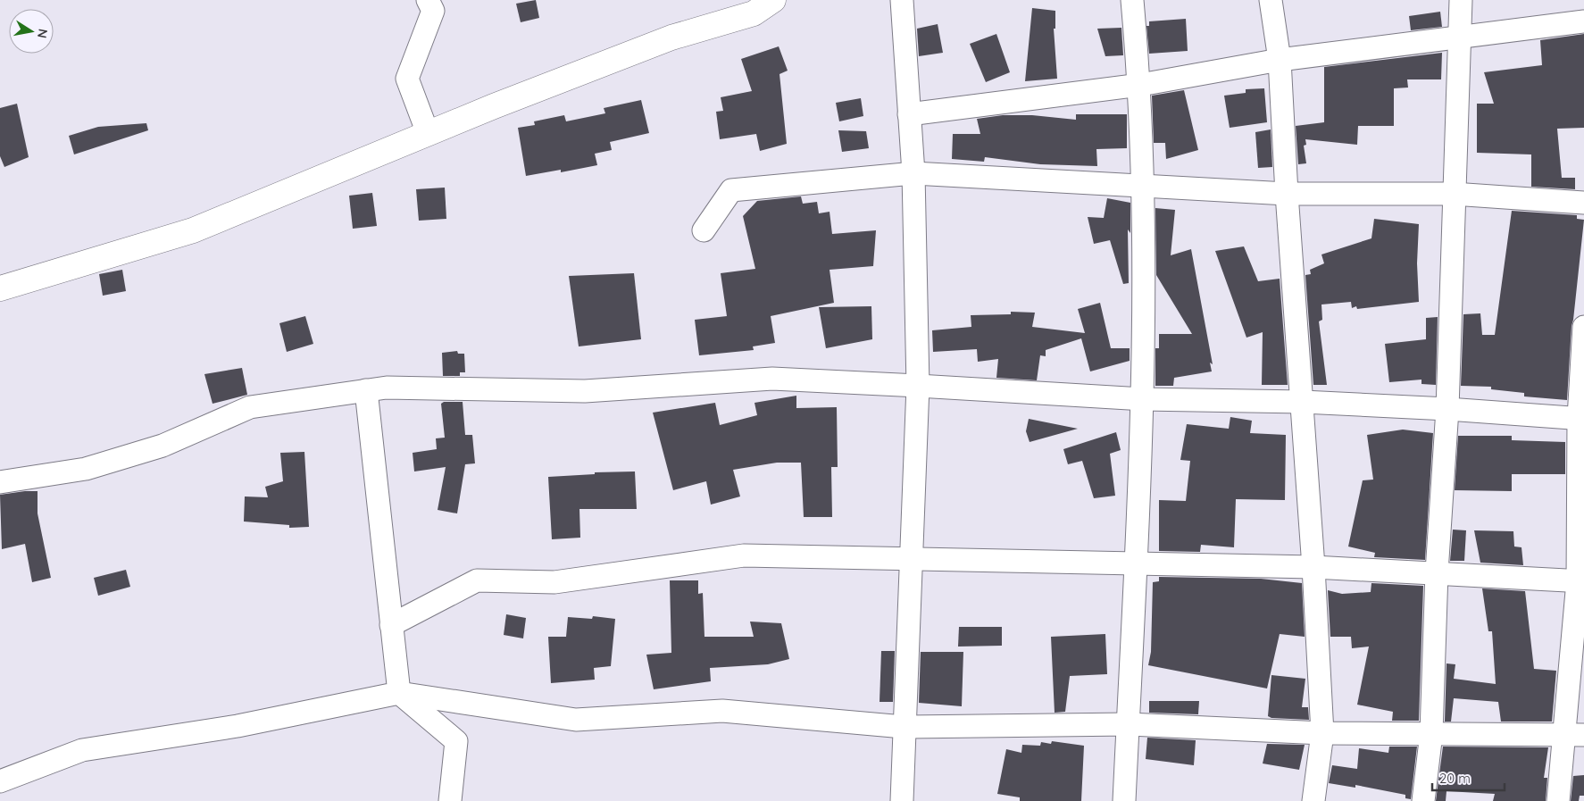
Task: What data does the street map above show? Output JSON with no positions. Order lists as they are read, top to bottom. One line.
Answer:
{"scale_bar":"20 m","north":"right"}
